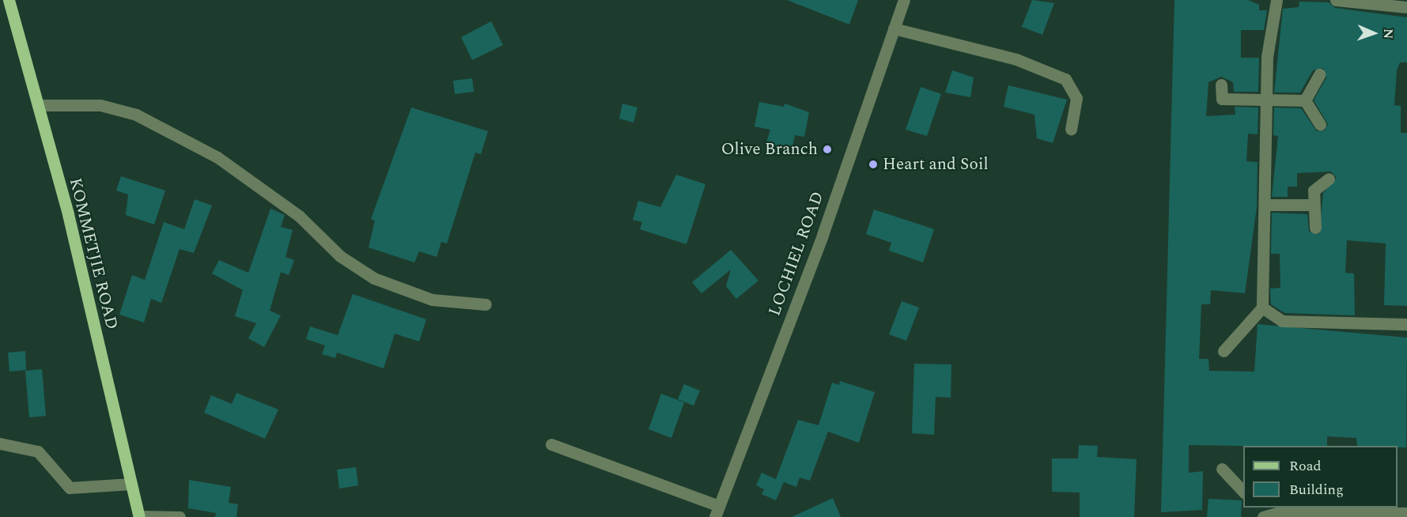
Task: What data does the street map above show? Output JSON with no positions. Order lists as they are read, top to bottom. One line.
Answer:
{"streets":{"main road":["KOMMETJIE ROAD"],"street":["LOCHIEL ROAD"]},"places":["Olive Branch","Heart and Soil"],"legend":["Road","Building"],"north":"right"}
